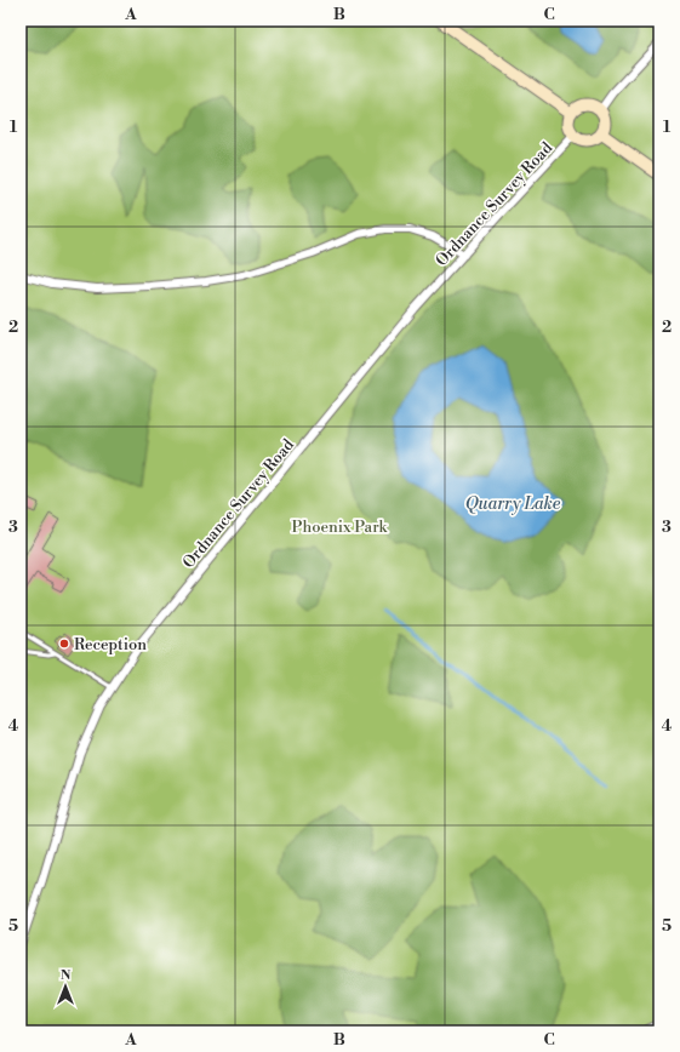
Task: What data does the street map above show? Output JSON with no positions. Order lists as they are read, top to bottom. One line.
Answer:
{"streets":{"street":["Ordnance Survey Road"]},"water":["Quarry Lake"],"parks":["Phoenix Park"],"places":["Reception"],"north":"top","grid":{"columns":["A","B","C"],"rows":["1","2","3","4","5"]}}
